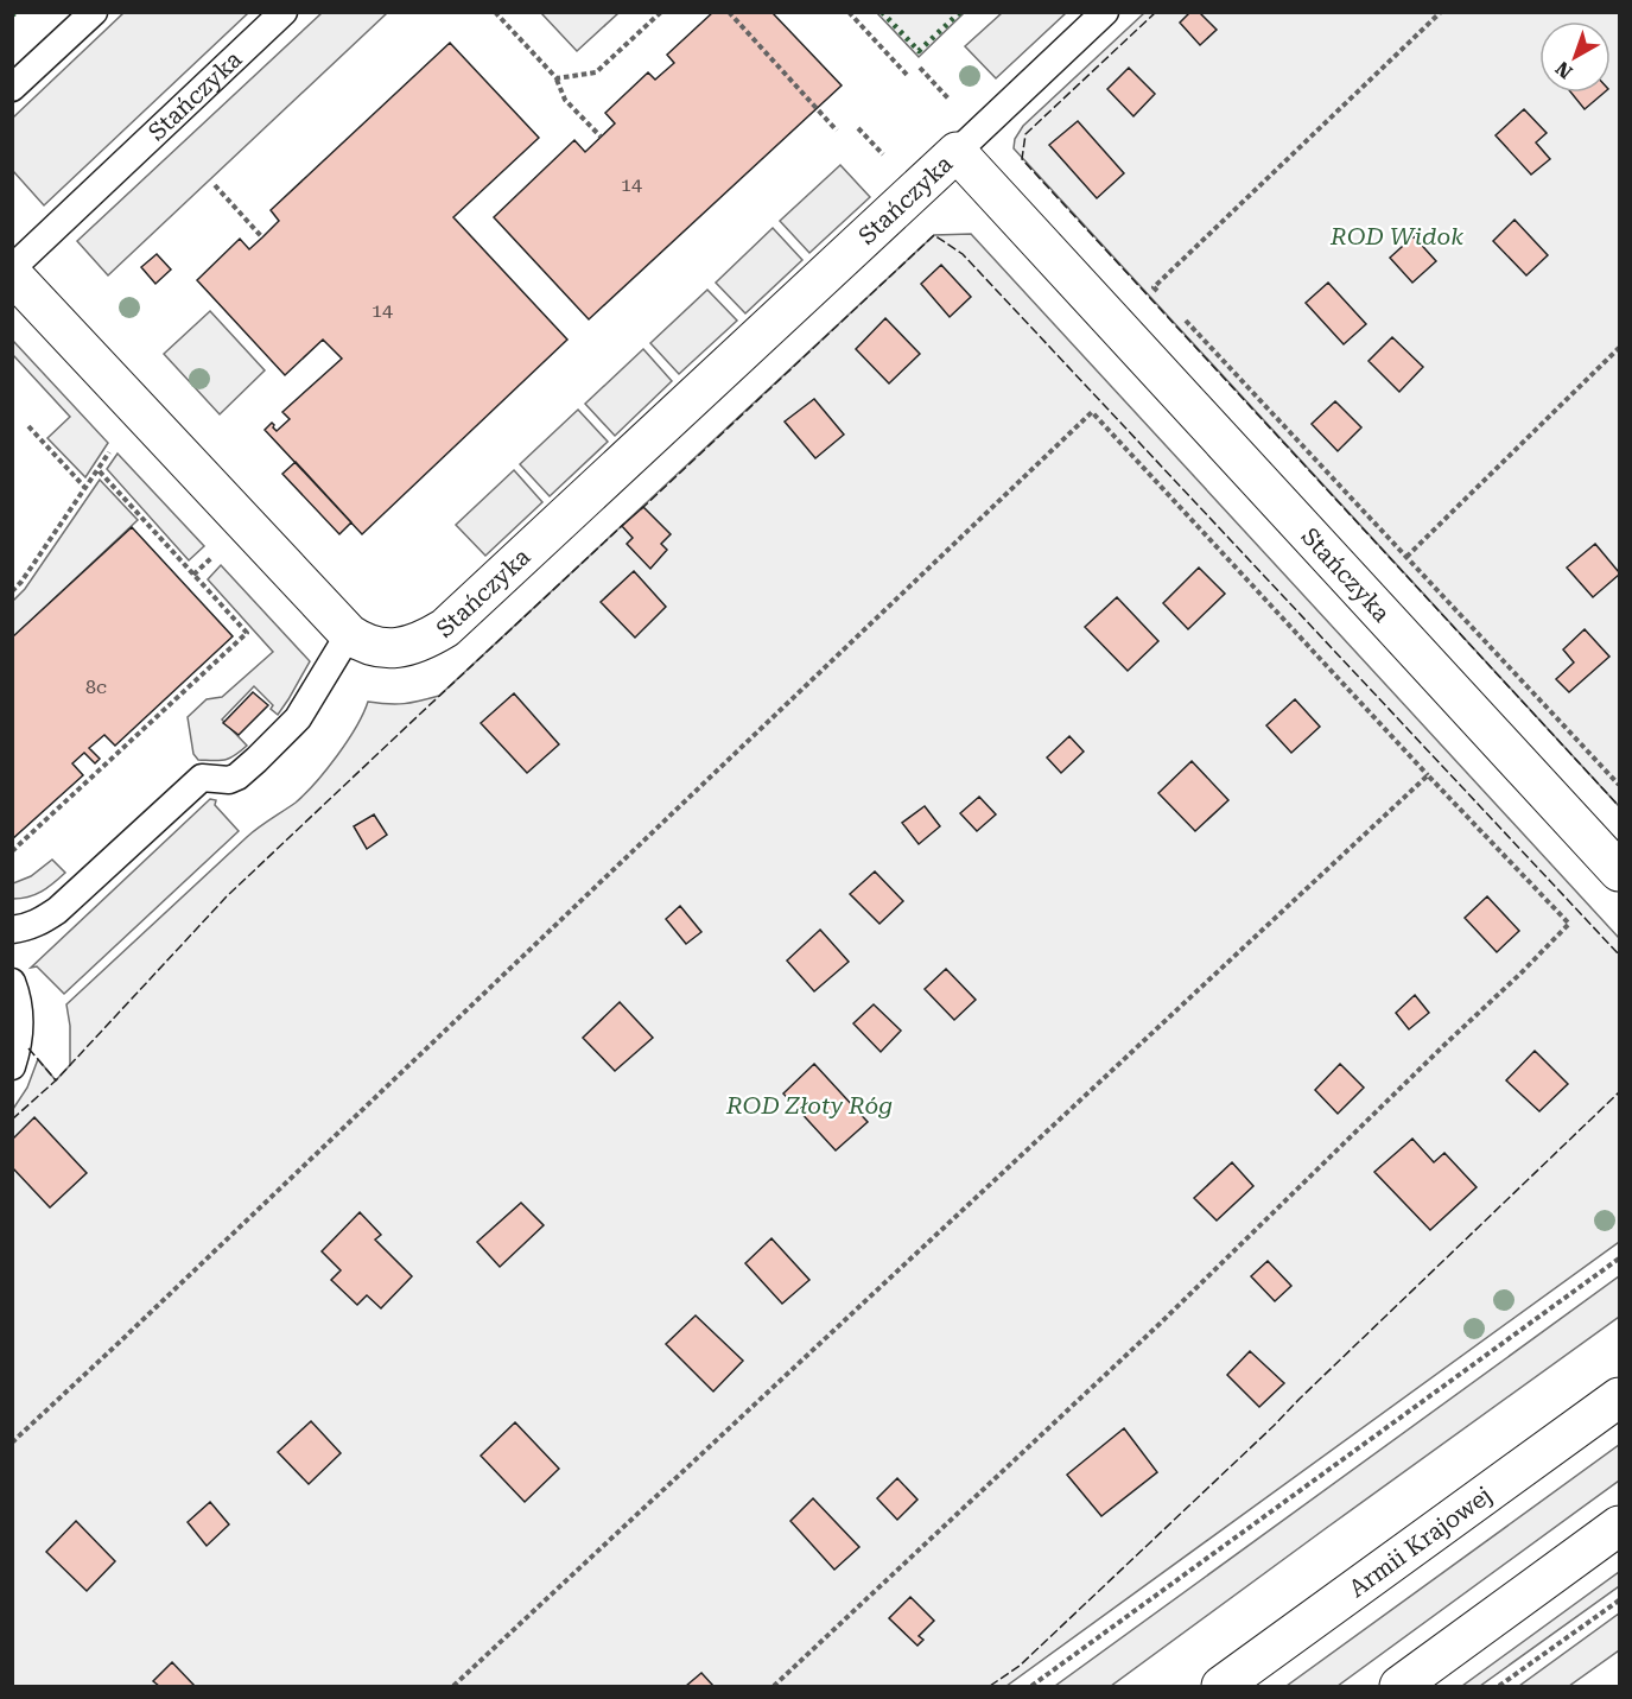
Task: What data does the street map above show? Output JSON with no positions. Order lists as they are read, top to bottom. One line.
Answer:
{"streets":{"street":["Stańczyka","Armii Krajowej"]},"parks":["ROD Widok","ROD Złoty Róg"],"house_numbers":["14","14","8c"],"north":"bottom left"}
